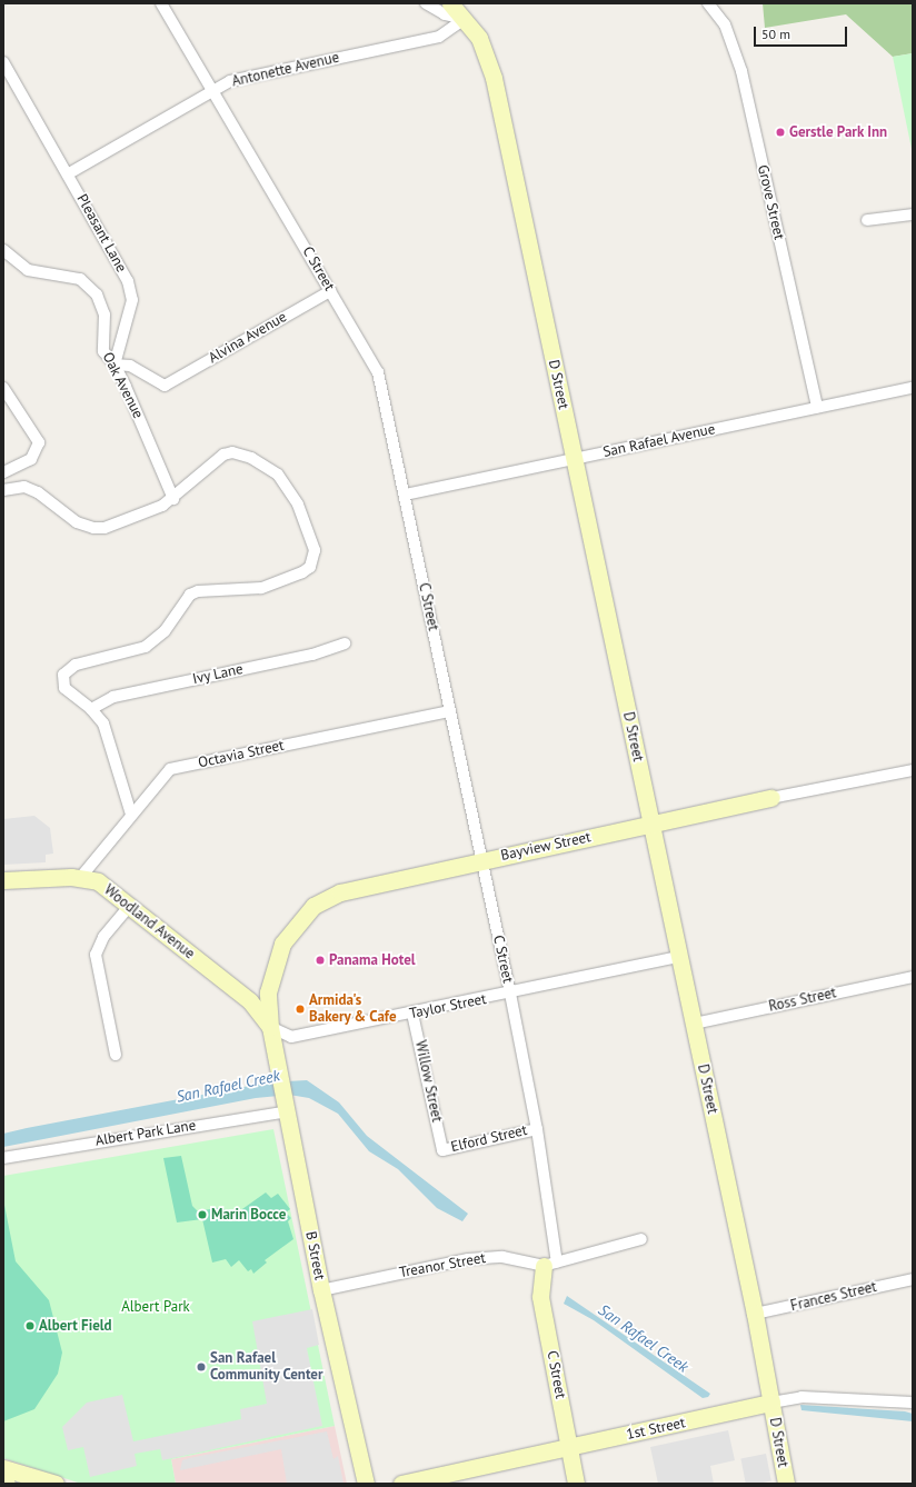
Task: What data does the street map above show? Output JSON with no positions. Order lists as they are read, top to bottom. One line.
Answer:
{"streets":{"street":["Antonette Avenue","Grove Street","Pleasant Lane","C Street","Alvina Avenue","D Street","Oak Avenue","San Rafael Avenue","Ivy Lane","Octavia Street","Bayview Street","Woodland Avenue","Ross Street","Taylor Street","Willow Street","Albert Park Lane","Elford Street","B Street","Treanor Street","Frances Street","1st Street"]},"crossings":[["Antonette Avenue","Pleasant Lane"],["Antonette Avenue","C Street"],["Antonette Avenue","D Street"],["Grove Street","San Rafael Avenue"],["Pleasant Lane","Alvina Avenue"],["Pleasant Lane","Oak Avenue"],["C Street","Alvina Avenue"],["C Street","San Rafael Avenue"],["C Street","Octavia Street"],["C Street","Bayview Street"],["C Street","Taylor Street"],["C Street","Elford Street"],["C Street","Treanor Street"],["C Street","1st Street"],["Alvina Avenue","Oak Avenue"],["D Street","San Rafael Avenue"],["D Street","Bayview Street"],["D Street","Ross Street"],["D Street","Taylor Street"],["D Street","Frances Street"],["D Street","1st Street"],["Octavia Street","Woodland Avenue"],["Bayview Street","Woodland Avenue"],["Bayview Street","Taylor Street"],["Bayview Street","B Street"],["Woodland Avenue","Taylor Street"],["Woodland Avenue","B Street"],["Taylor Street","Willow Street"],["Taylor Street","B Street"],["Willow Street","Elford Street"],["Albert Park Lane","B Street"],["B Street","Treanor Street"]],"water":["San Rafael Creek"],"parks":["Albert Park"],"places":["Gerstle Park Inn","Panama Hotel","Armida's Bakery & Cafe","Marin Bocce","Albert Field","San Rafael Community Center"],"scale_bar":"50 m"}
